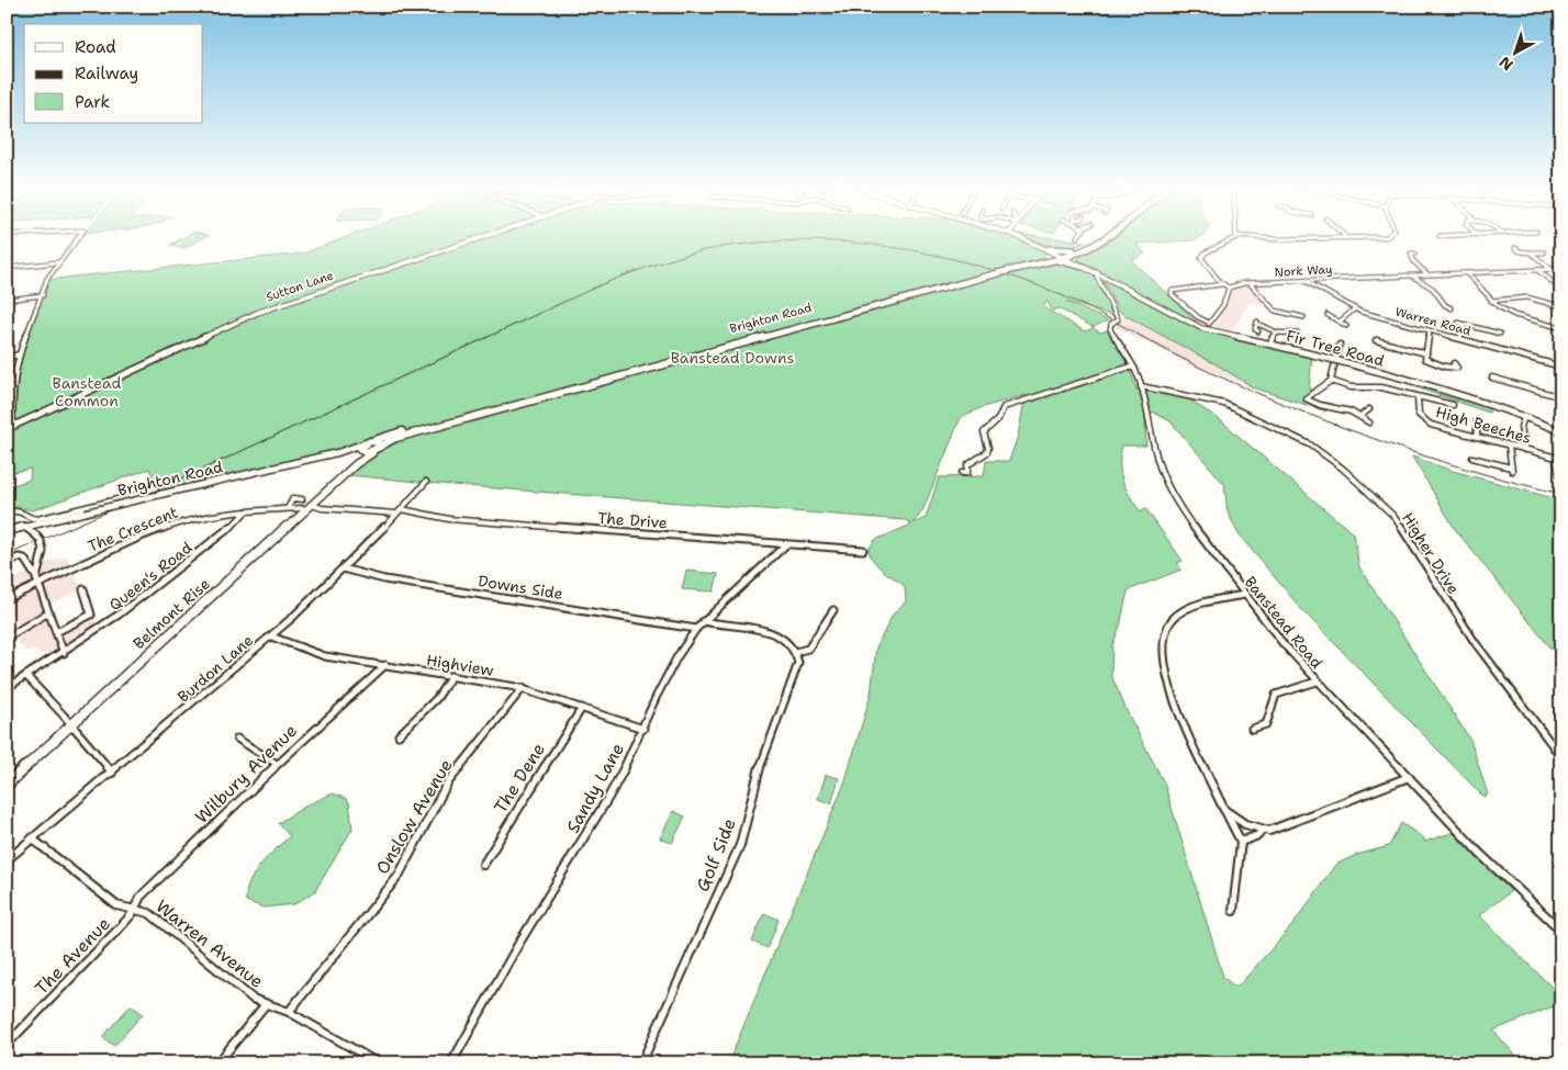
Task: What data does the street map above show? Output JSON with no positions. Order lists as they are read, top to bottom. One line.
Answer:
{"streets":{"highway":["Brighton Road","Belmont Rise"],"main road":["Sutton Lane","Fir Tree Road"],"street":["Nork Way","Warren Road","High Beeches","The Drive","The Crescent","Higher Drive","Queen's Road","Downs Side","Banstead Road","Highview","Burdon Lane","Wilbury Avenue","The Dene","Sandy Lane","Onslow Avenue","Golf Side","Warren Avenue","The Avenue"]},"crossings":[["Nork Way","Warren Road"],["Brighton Road","Fir Tree Road"],["Brighton Road","Belmont Rise"],["Fir Tree Road","Banstead Road"],["The Drive","Burdon Lane"],["The Drive","Sandy Lane"],["The Crescent","Queen's Road"],["The Crescent","Belmont Rise"],["The Crescent","Burdon Lane"],["Higher Drive","Banstead Road"],["Downs Side","Burdon Lane"],["Downs Side","Sandy Lane"],["Highview","Burdon Lane"],["Highview","Wilbury Avenue"],["Highview","The Dene"],["Highview","Sandy Lane"],["Highview","Onslow Avenue"],["Burdon Lane","Warren Avenue"],["Wilbury Avenue","Warren Avenue"],["Wilbury Avenue","The Avenue"],["Onslow Avenue","Warren Avenue"],["Warren Avenue","The Avenue"]],"parks":["Banstead Downs","Banstead Common"],"legend":["Road","Railway","Park"],"north":"bottom left"}
